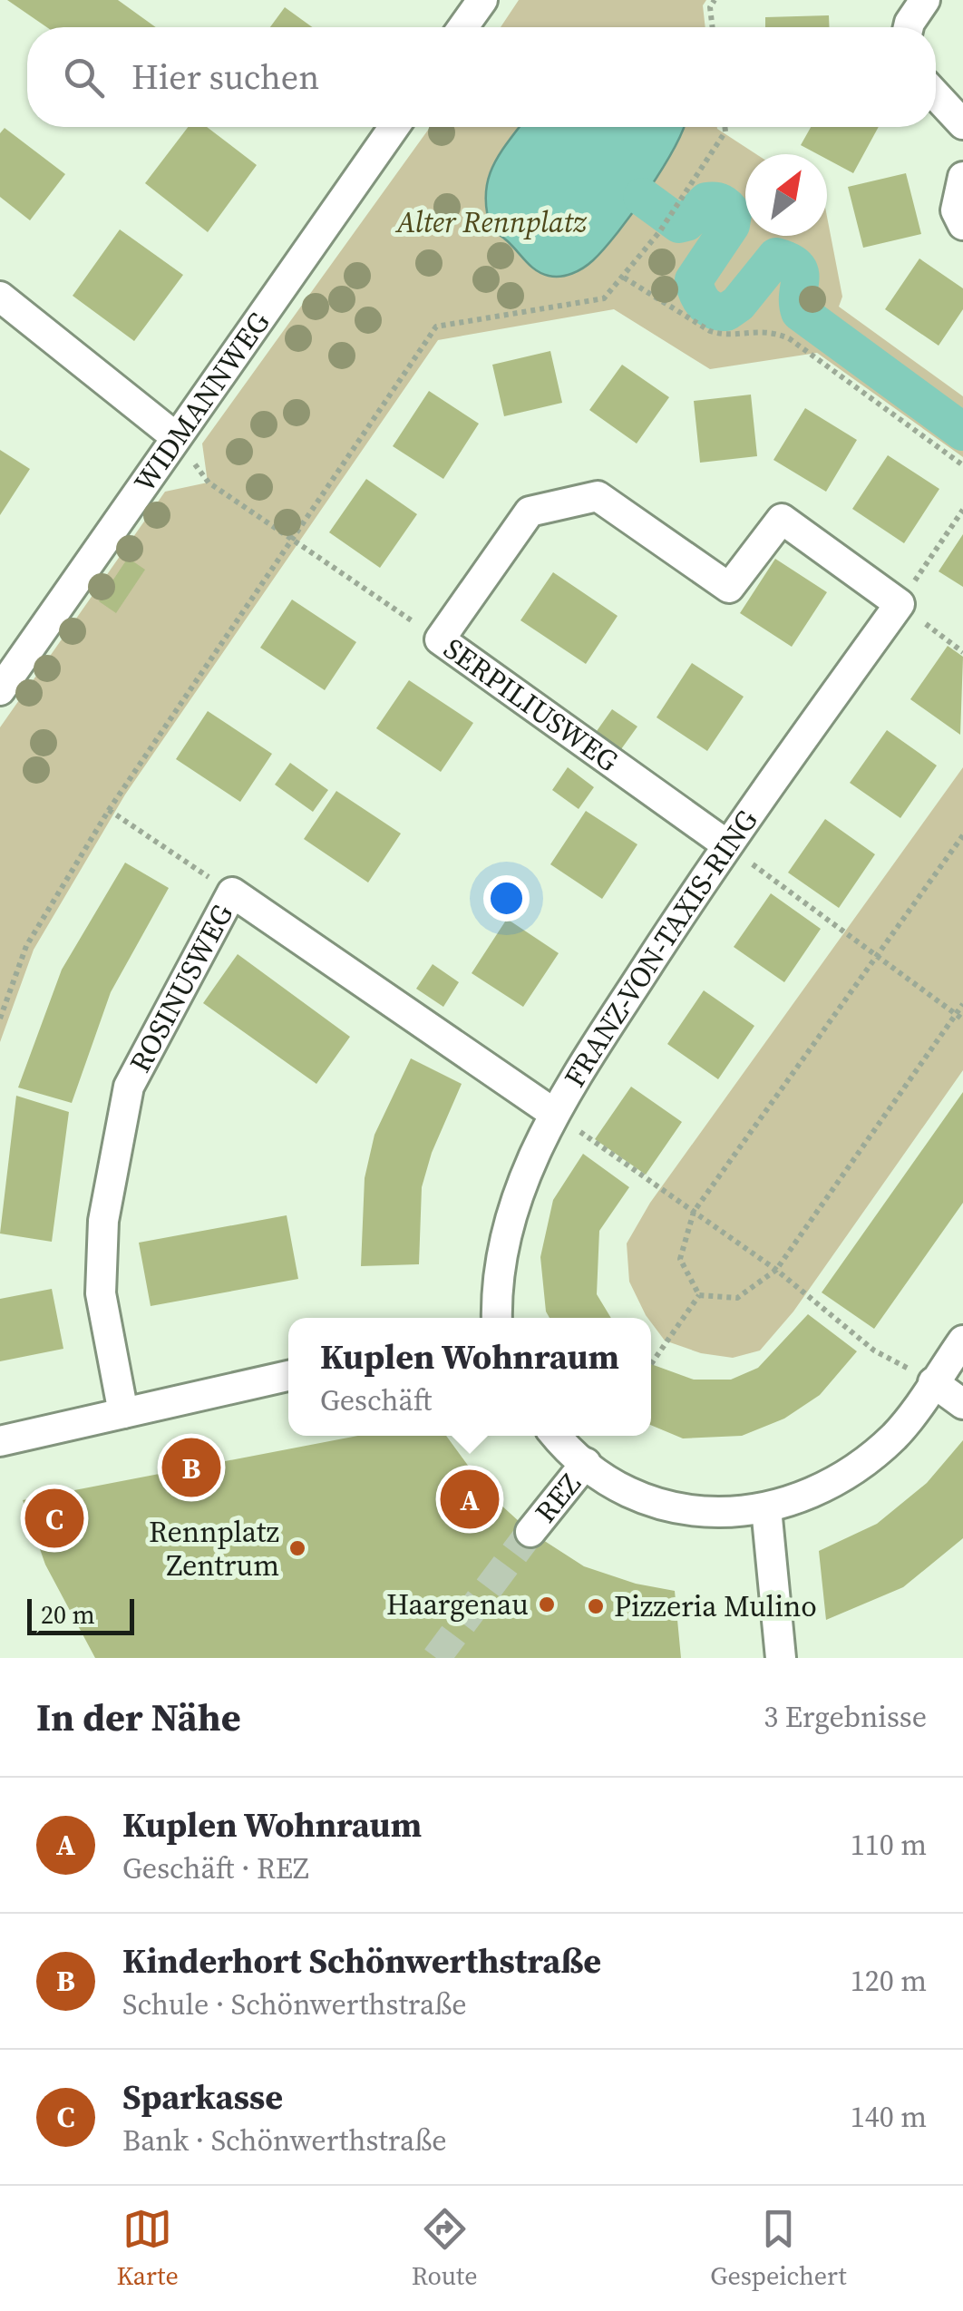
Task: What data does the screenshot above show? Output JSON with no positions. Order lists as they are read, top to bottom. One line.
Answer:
{"streets":{"street":["WIDMANNWEG","SERPILIUSWEG","FRANZ-VON-TAXIS-RING","ROSINUSWEG","REZ"]},"crossings":[["SERPILIUSWEG","FRANZ-VON-TAXIS-RING"],["FRANZ-VON-TAXIS-RING","ROSINUSWEG"]],"parks":["Alter Rennplatz"],"places":["Rennplatz Zentrum","Haargenau","Pizzeria Mulino"],"scale_bar":"20 m","north":"top right","page":{"search":"Hier suchen","popup":["Kuplen Wohnraum","Geschäft"],"pins":["B","A","C"],"scale":"20 m","heading":["In der Nähe","3 Ergebnisse"],"list":[{"mark":"A","name":"Kuplen Wohnraum","note":"Geschäft · REZ","value":"110 m"},{"mark":"B","name":"Kinderhort Schönwerthstraße","note":"Schule · Schönwerthstraße","value":"120 m"},{"mark":"C","name":"Sparkasse","note":"Bank · Schönwerthstraße","value":"140 m"}],"nav":["Karte","Route","Gespeichert"]}}
